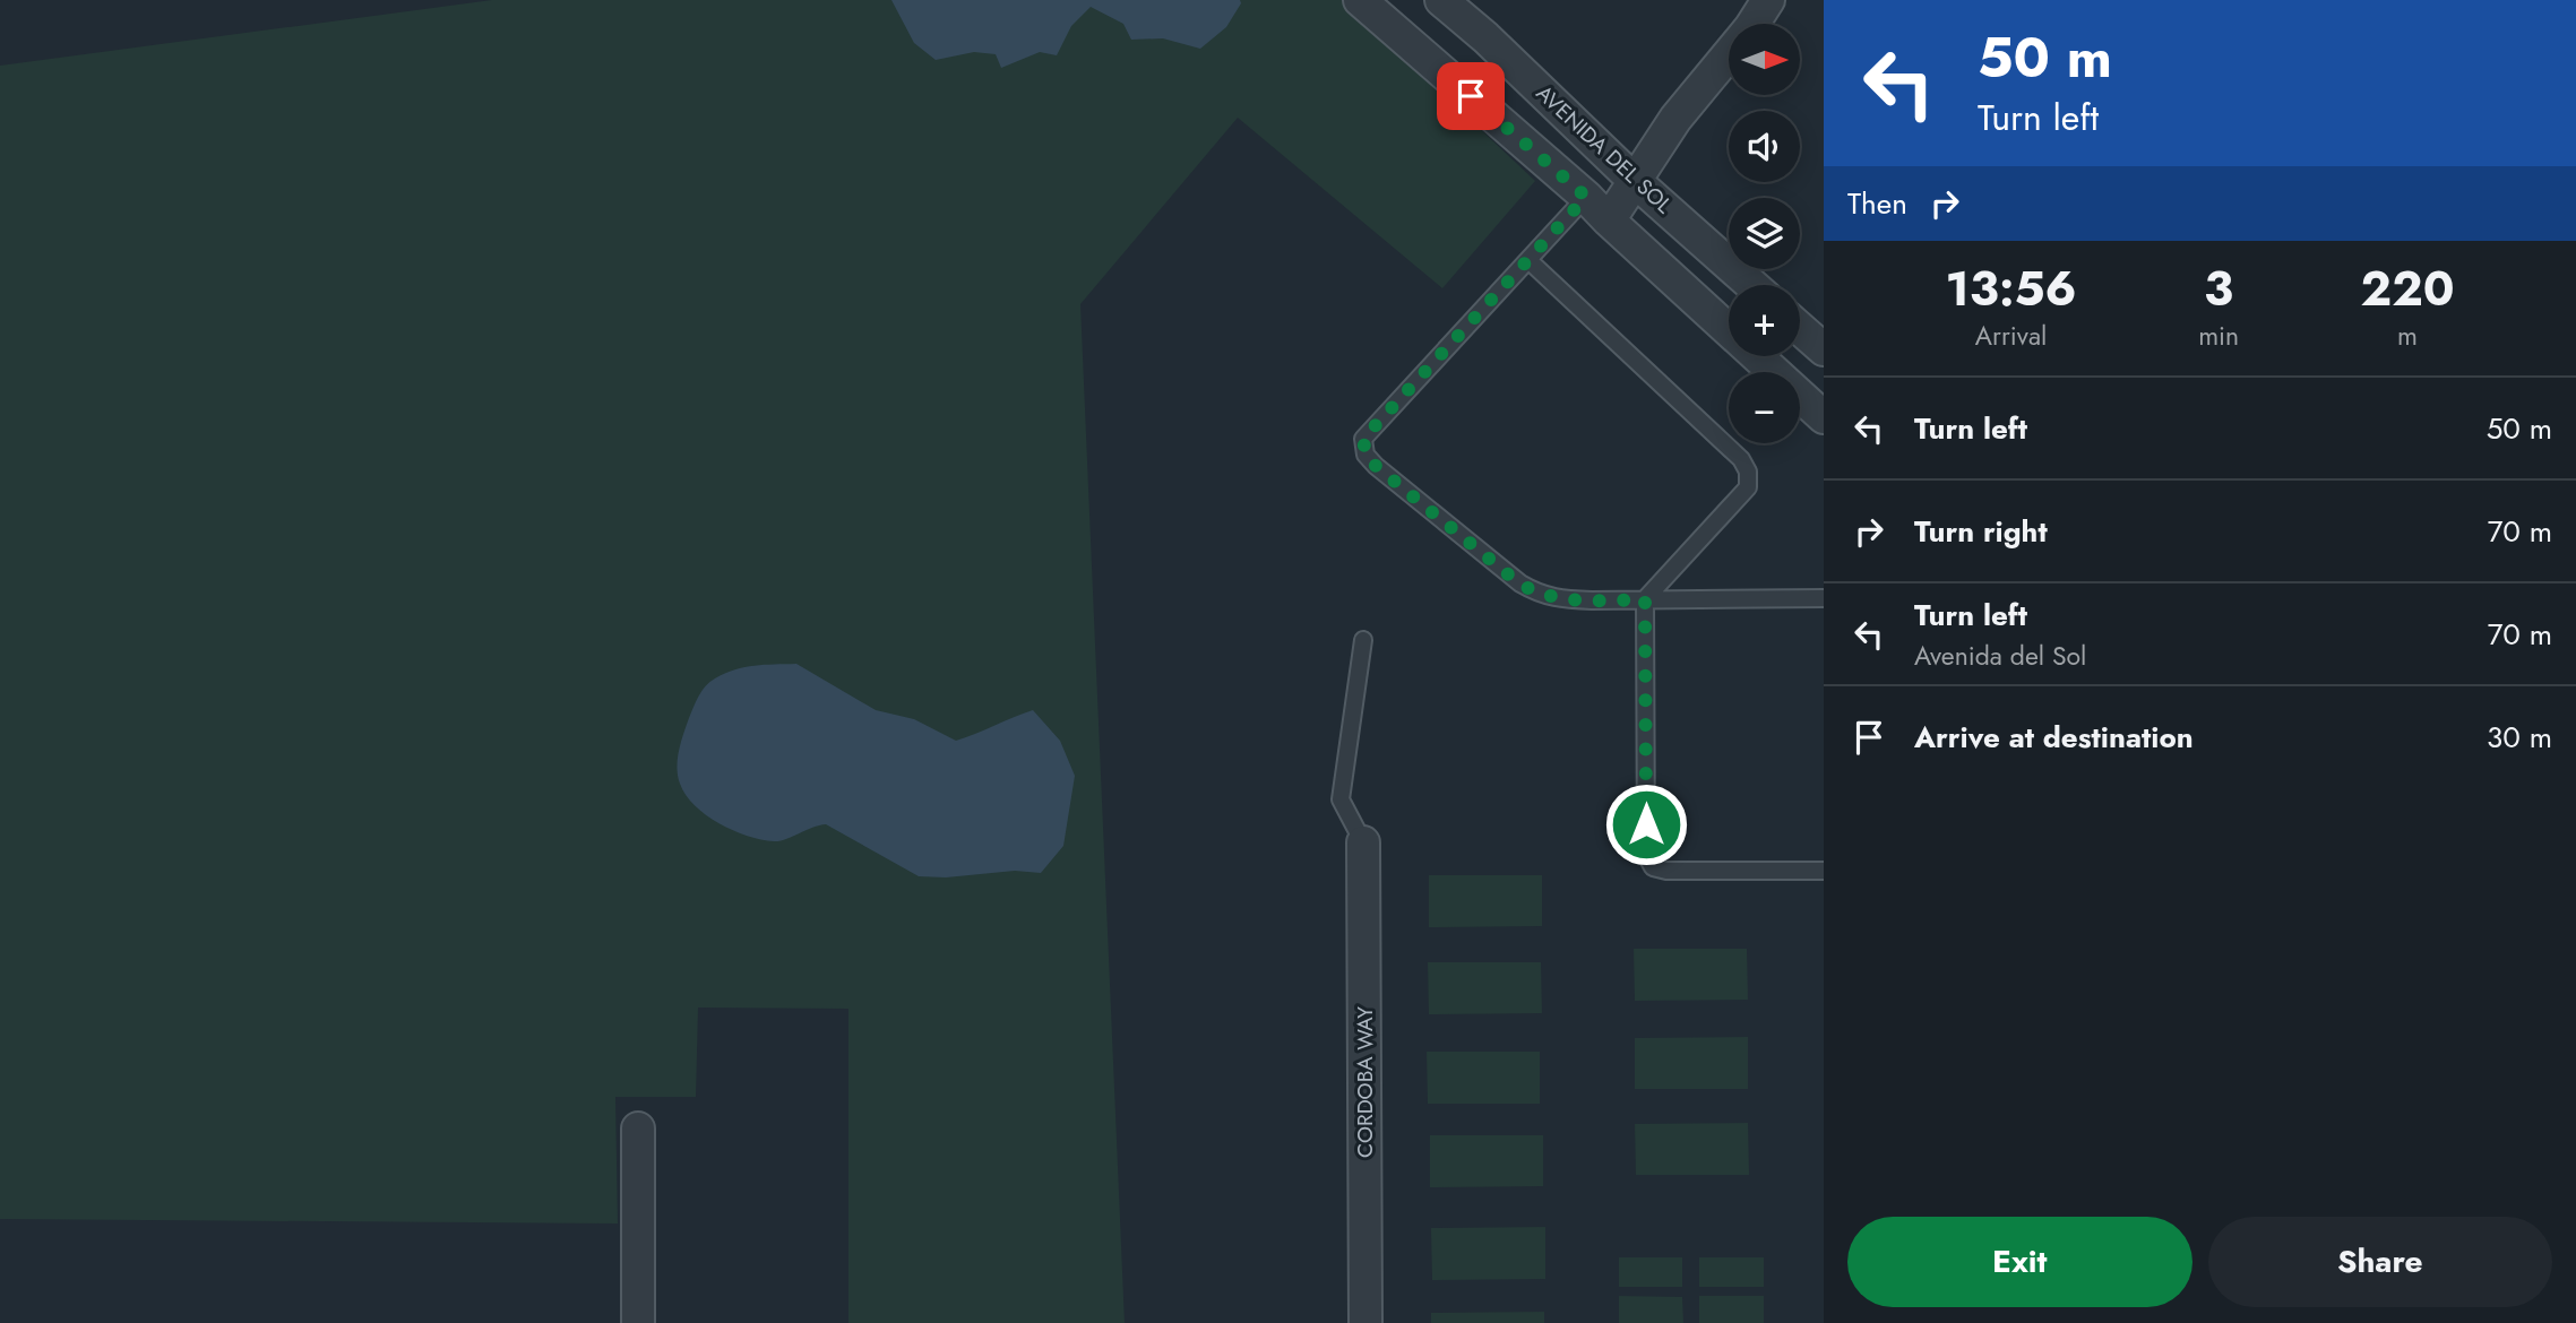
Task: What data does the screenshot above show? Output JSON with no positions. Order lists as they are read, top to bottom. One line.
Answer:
{"streets":{"street":["AVENIDA DEL SOL","CORDOBA WAY"]},"north":"right","page":{"turn":["50 m","Turn left"],"map_buttons":["+","−"],"then":"Then","eta":["13:56","Arrival","3","min","220","m"],"list":[{"name":"Turn left","value":"50 m"},{"name":"Turn right","value":"70 m"},{"name":"Turn left","note":"Avenida del Sol","value":"70 m"},{"name":"Arrive at destination","value":"30 m"}],"buttons":["Exit","Share"]}}
